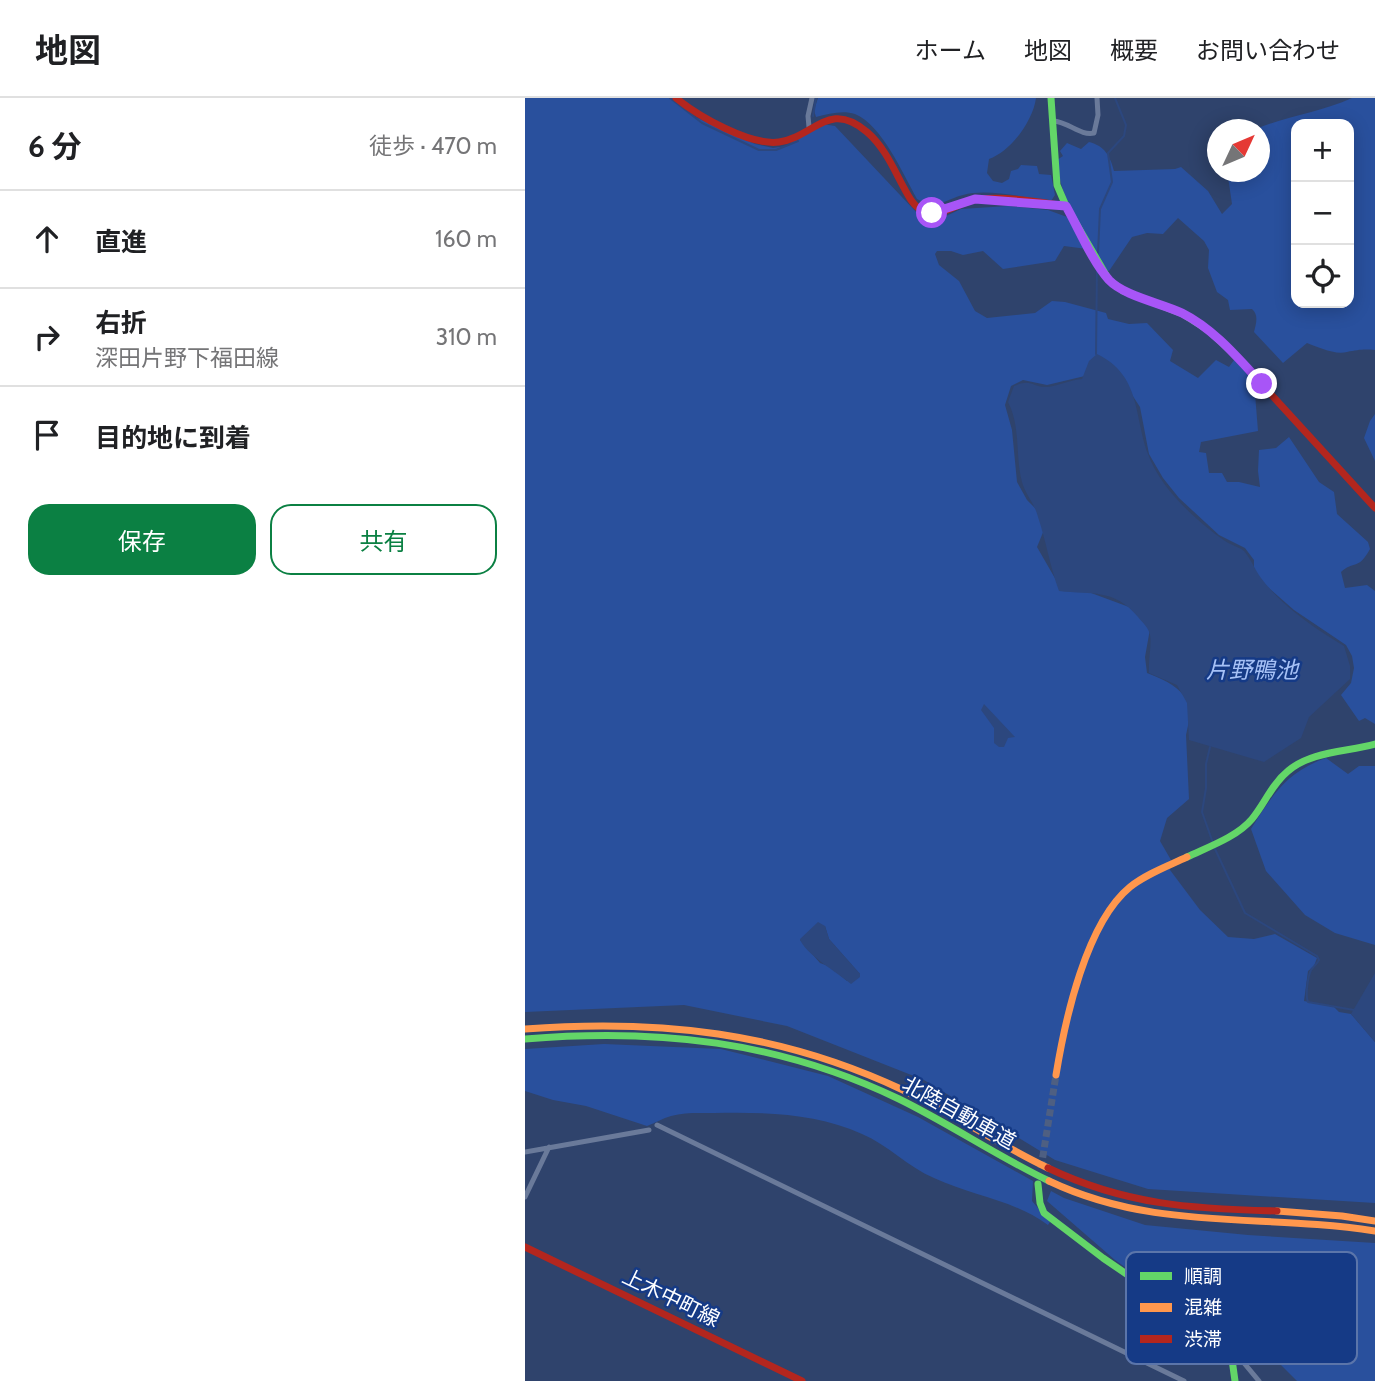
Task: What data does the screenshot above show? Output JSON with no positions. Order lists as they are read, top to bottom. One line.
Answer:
{"streets":{"main road":["北陸自動車道","上木中町線"]},"water":["片野鴨池"],"legend":["順調","混雑","渋滞"],"north":"top right","page":{"header":"地図","nav":["ホーム","地図","概要","お問い合わせ"],"heading":["6 分","徒歩 · 470 m"],"map_buttons":["+","−"],"list":[["直進","160 m"],["右折","深田片野下福田線","310 m"],"目的地に到着"],"buttons":["保存","共有"]}}
